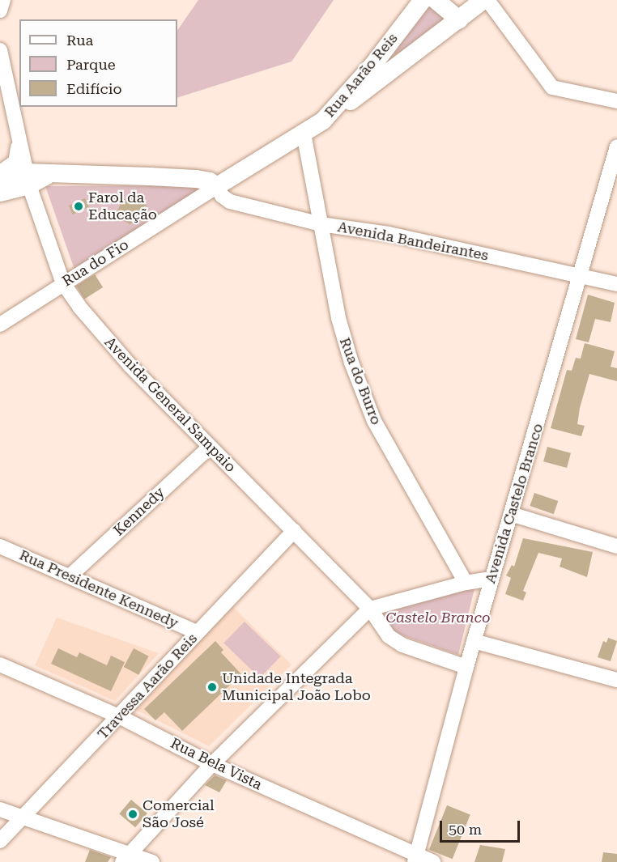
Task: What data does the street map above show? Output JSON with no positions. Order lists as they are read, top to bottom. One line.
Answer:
{"streets":{"main road":["Rua Aarão Reis"],"street":["Avenida Bandeirantes","Rua do Fio","Rua do Burro","Avenida General Sampaio","Avenida Castelo Branco","Kennedy","Rua Presidente Kennedy","Travessa Aarão Reis","Rua Bela Vista"]},"crossings":[["Rua Aarão Reis","Avenida Bandeirantes"],["Rua Aarão Reis","Rua do Fio"],["Rua Aarão Reis","Rua do Burro"],["Avenida Bandeirantes","Rua do Fio"],["Avenida Bandeirantes","Rua do Burro"],["Avenida Bandeirantes","Avenida Castelo Branco"],["Rua do Fio","Avenida General Sampaio"],["Avenida General Sampaio","Avenida Castelo Branco"],["Avenida General Sampaio","Kennedy"],["Avenida General Sampaio","Travessa Aarão Reis"],["Avenida Castelo Branco","Rua Bela Vista"],["Kennedy","Rua Presidente Kennedy"],["Rua Presidente Kennedy","Travessa Aarão Reis"],["Travessa Aarão Reis","Rua Bela Vista"]],"parks":["Castelo Branco"],"places":["Farol da Educação","Unidade Integrada Municipal João Lobo","Comercial São José"],"legend":["Rua","Parque","Edifício"],"scale_bar":"50 m"}
